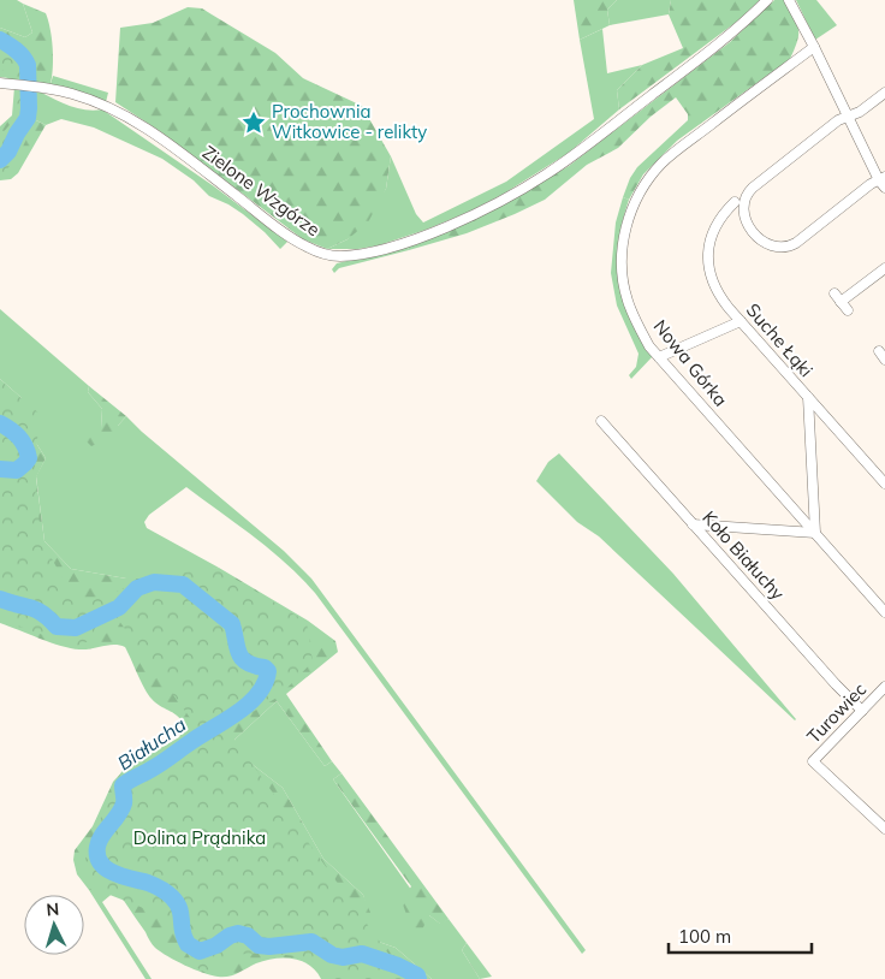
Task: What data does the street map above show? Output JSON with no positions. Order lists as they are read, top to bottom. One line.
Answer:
{"streets":{"street":["Zielone Wzgórze","Suche Łąki","Nowa Górka","Koło Białuchy","Turowiec"]},"crossings":[["Koło Białuchy","Turowiec"]],"water":["Białucha"],"parks":["Dolina Prądnika"],"places":{"place":["Prochownia Witkowice - relikty"]},"scale_bar":"100 m","north":"top"}
